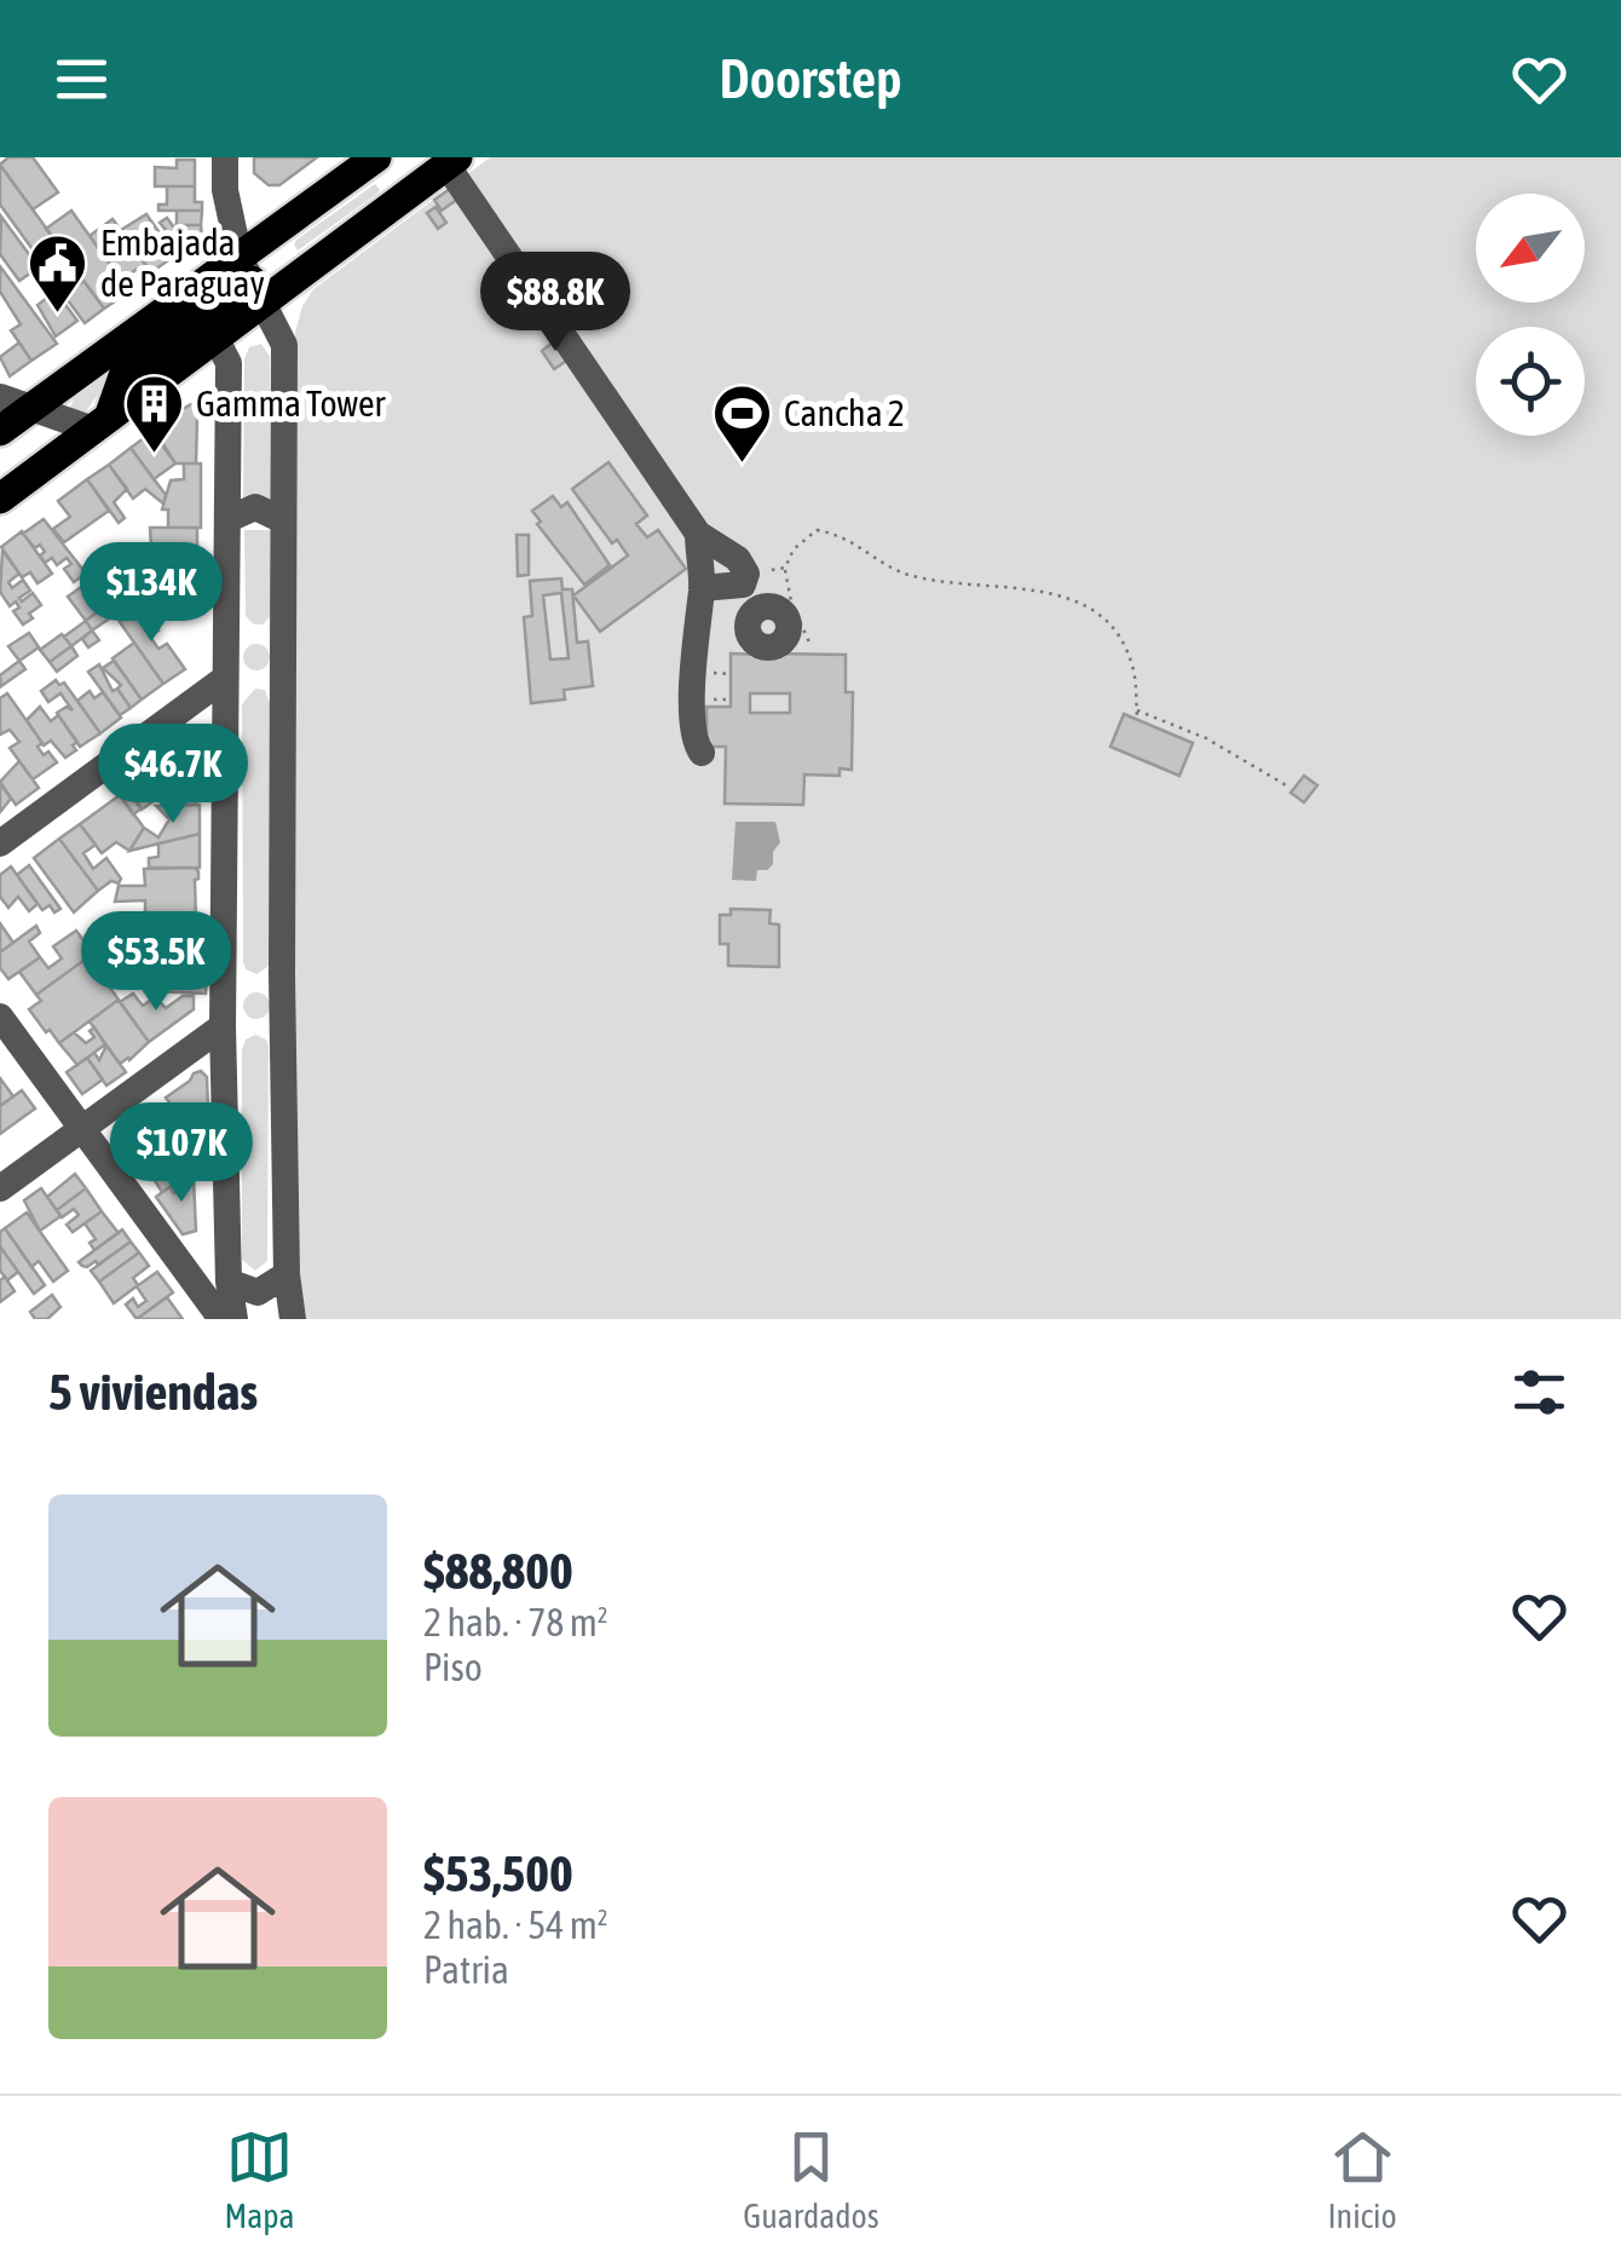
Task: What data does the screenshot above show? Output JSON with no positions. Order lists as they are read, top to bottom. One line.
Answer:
{"places":{"public building":["Embajada de Paraguay"],"building":["Gamma Tower"],"sports":["Cancha 2"]},"north":"bottom left","page":{"header":"Doorstep","price":["$88.8K","$134K","$46.7K","$53.5K","$107K"],"heading":"5 viviendas","list":[{"name":"$88,800","note":"2 hab. · 78 m² · Piso"},{"name":"$53,500","note":"2 hab. · 54 m² · Patria"}],"tabs":["Mapa","Guardados","Inicio"]}}
